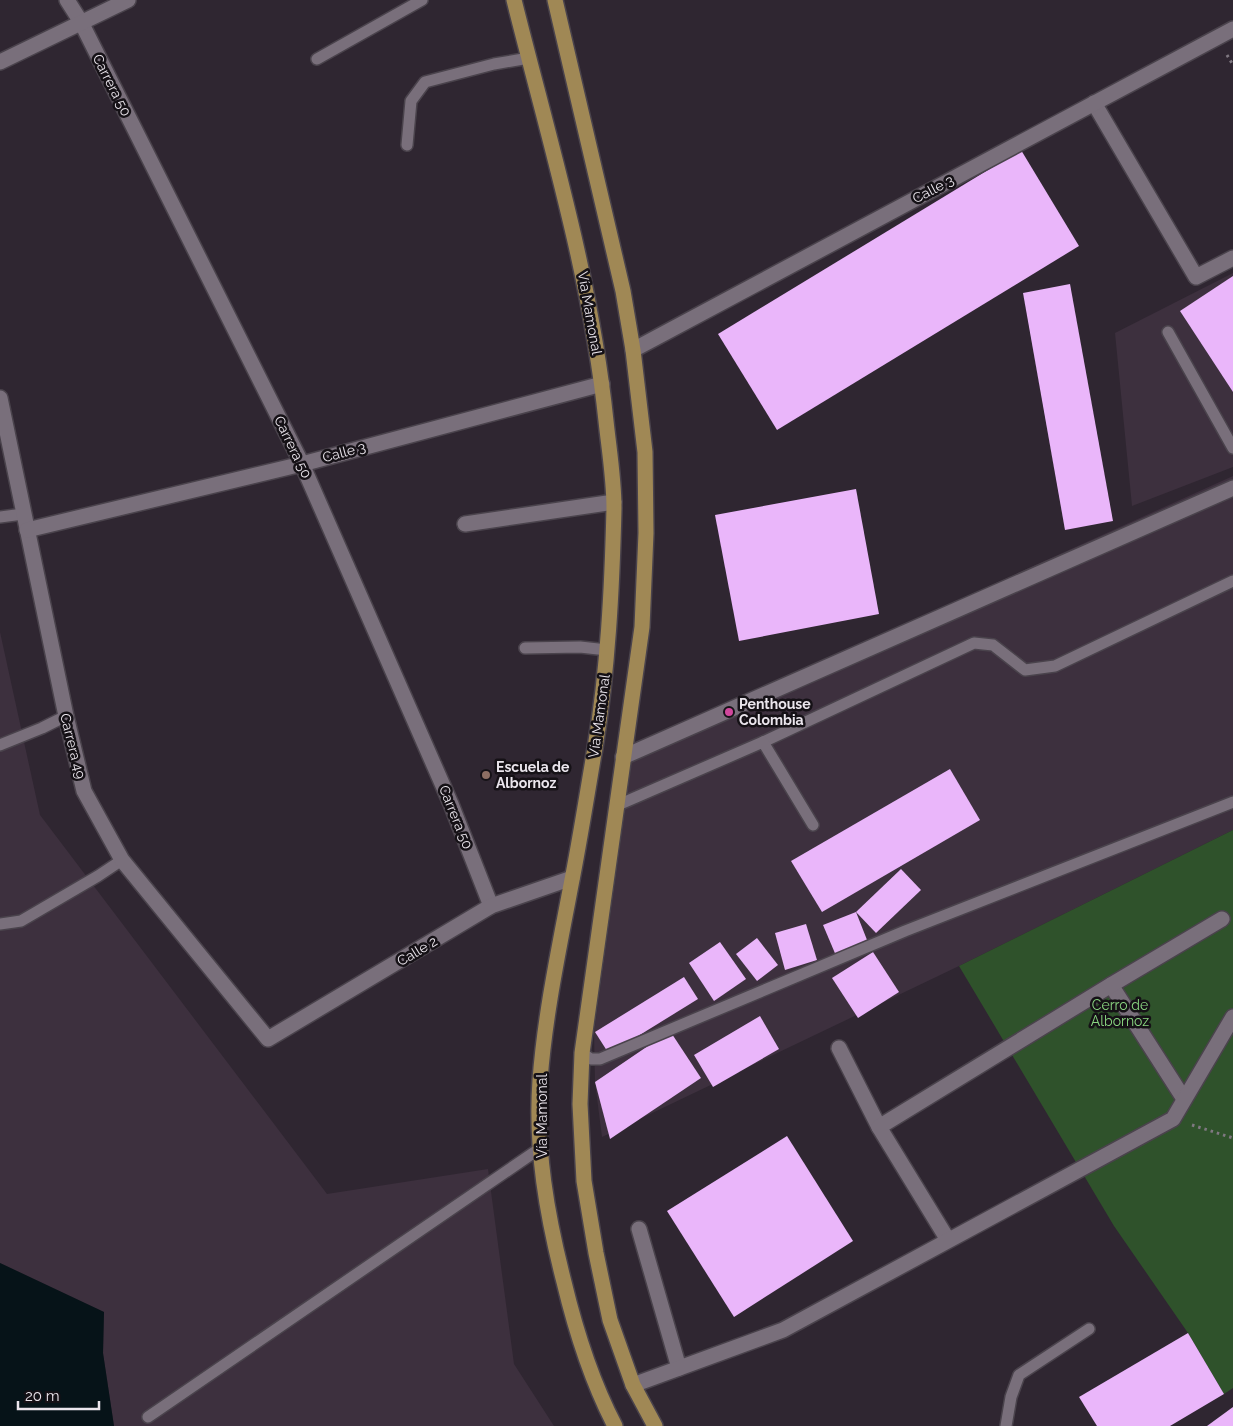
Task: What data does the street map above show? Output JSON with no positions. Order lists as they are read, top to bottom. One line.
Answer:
{"streets":{"main road":["Vía Mamonal"],"street":["Carrera 50","Calle 3","Carrera 49","Calle 2"]},"crossings":[["Carrera 50","Calle 3"],["Carrera 50","Calle 2"],["Calle 3","Vía Mamonal"],["Calle 3","Carrera 49"],["Vía Mamonal","Calle 2"],["Carrera 49","Calle 2"]],"parks":["Cerro de Albornoz"],"places":["Penthouse Colombia","Escuela de Albornoz"],"scale_bar":"20 m"}
